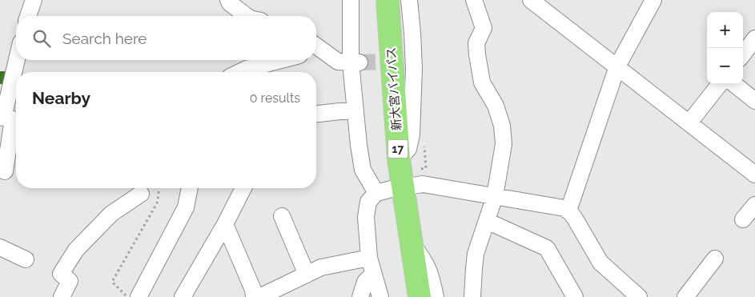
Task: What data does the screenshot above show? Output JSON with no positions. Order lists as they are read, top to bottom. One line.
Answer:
{"streets":{"highway":["新大宮バイパス","17"]},"page":{"map_buttons":["+","−"],"search":"Search here","heading":["Nearby","0 results"]}}
